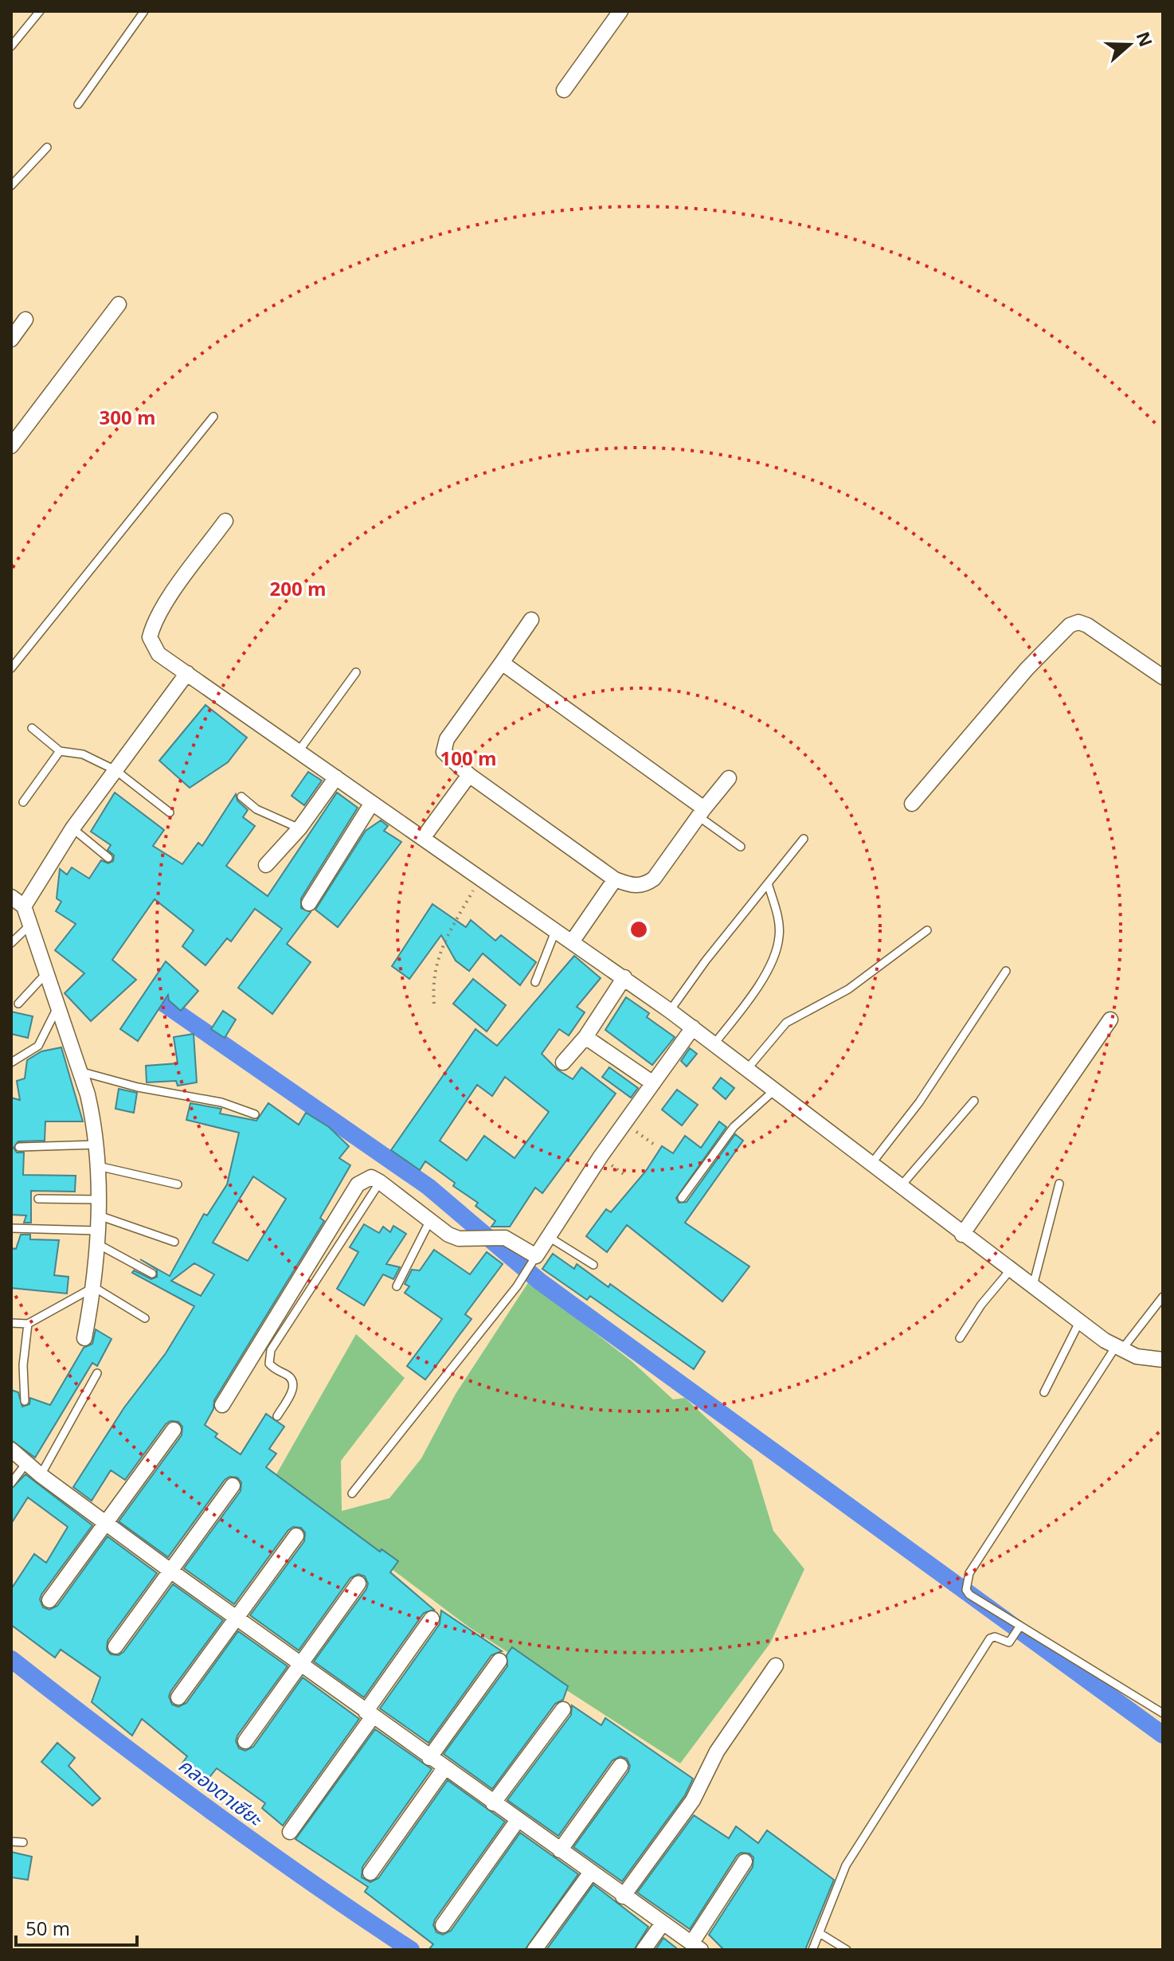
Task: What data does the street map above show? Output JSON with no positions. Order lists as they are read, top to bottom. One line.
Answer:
{"water":["คลองตาเซียะ"],"scale_bar":"50 m","north":"right","rings":["300 m","200 m","100 m"]}
